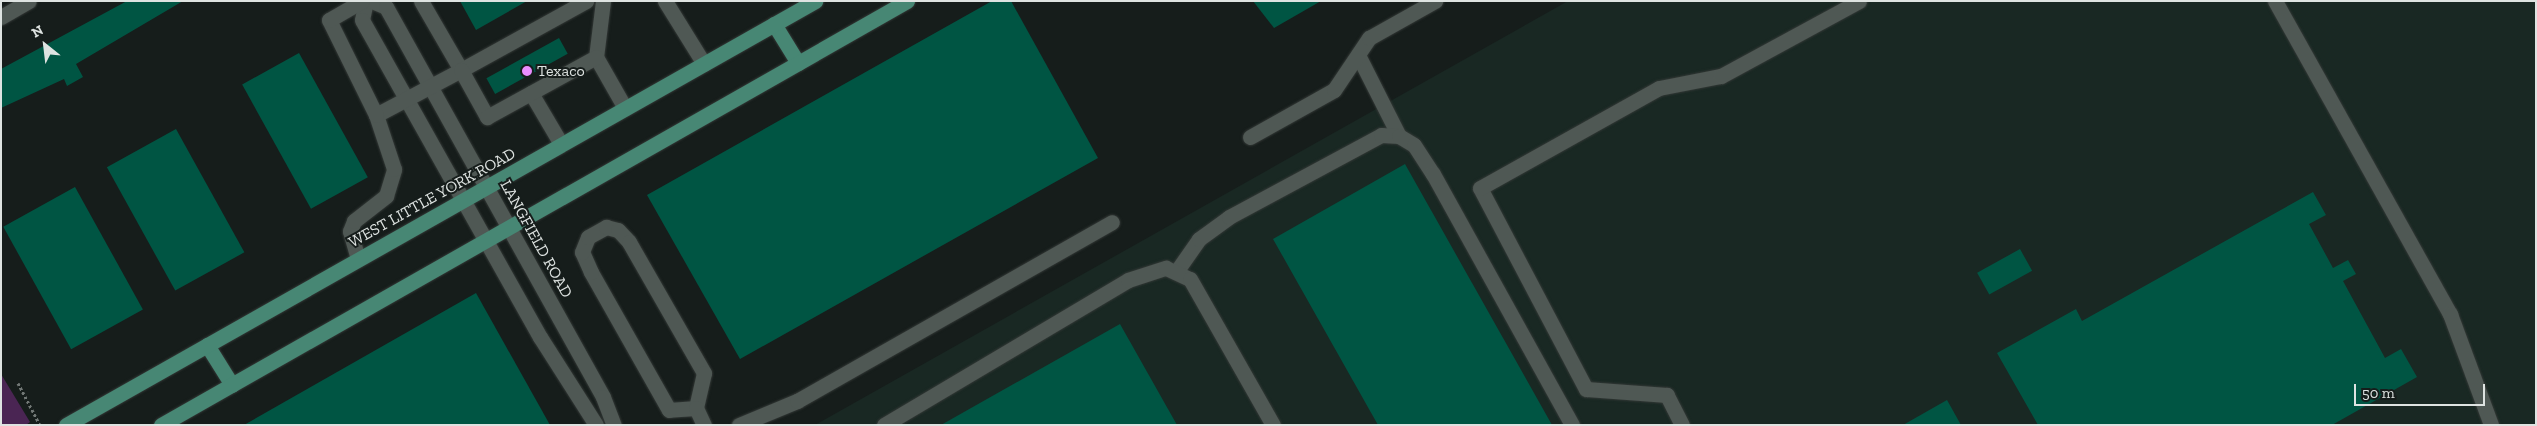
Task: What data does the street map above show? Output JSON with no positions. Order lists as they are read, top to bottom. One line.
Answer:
{"streets":{"main road":["WEST LITTLE YORK ROAD"],"street":["LANGFIELD ROAD"]},"crossings":[["WEST LITTLE YORK ROAD","LANGFIELD ROAD"]],"places":["Texaco"],"scale_bar":"50 m","north":"top left"}
